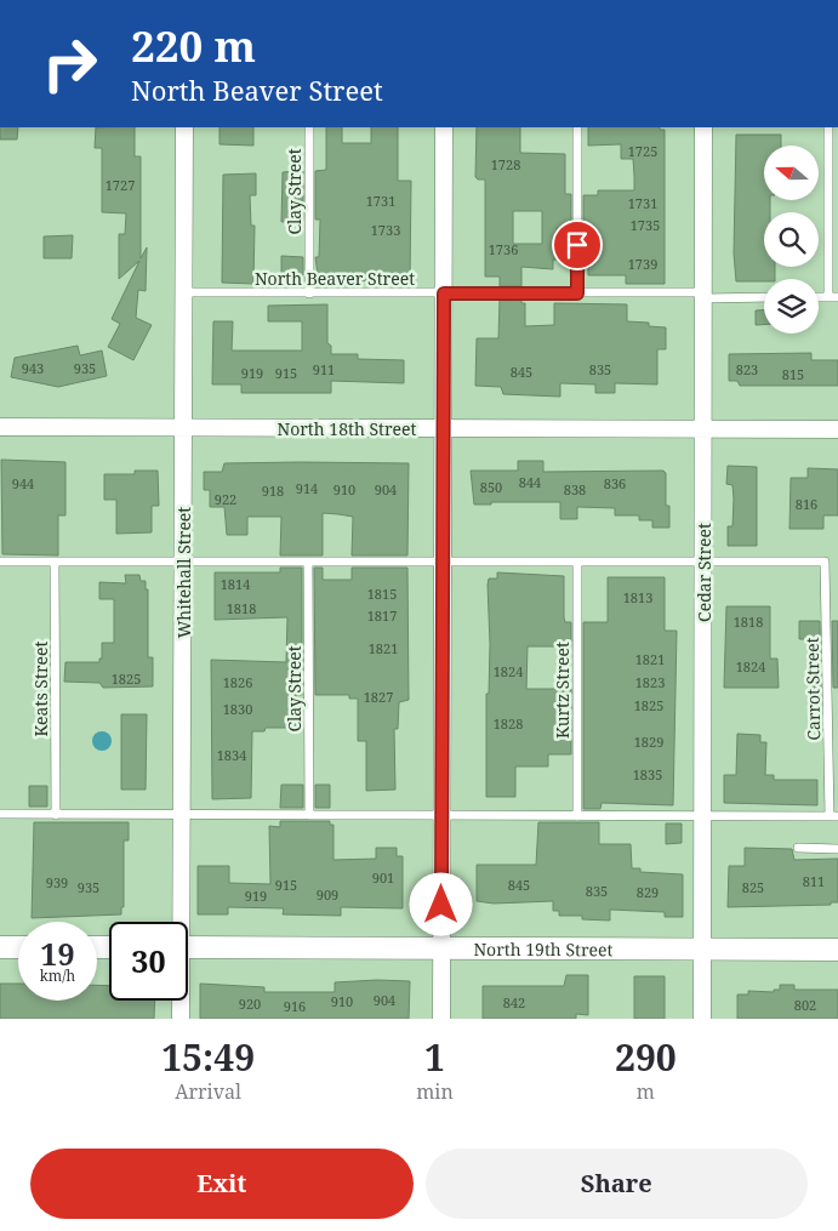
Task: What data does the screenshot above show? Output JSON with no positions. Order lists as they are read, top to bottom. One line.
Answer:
{"streets":{"street":["North 18th Street","Whitehall Street","Cedar Street","North 19th Street"],"lane":["Clay Street","North Beaver Street","Keats Street","Carrot Street","Kurtz Street"]},"crossings":[["Clay Street","North Beaver Street"],["North Beaver Street","Whitehall Street"],["North Beaver Street","Cedar Street"],["North 18th Street","Whitehall Street"],["North 18th Street","Cedar Street"],["Cedar Street","Carrot Street"],["Cedar Street","North 19th Street"]],"house_numbers":["1725","1728","1727","1731","1731","1735","1733","1736","1739","943","935","911","835","823","845","919","915","815","844","944","836","850","914","910","904","838","918","922","816","1814","1815","1813","1818","1817","1818","1821","1821","1824","1824","1825","1826","1823","1827","1825","1830","1828","1829","1834","1835","901","811","939","915","845","935","825","835","829","909","919","904","910","842","920","802","916"],"north":"left","page":{"turn":["220 m","North Beaver Street"],"speed":"19 km/h","limit":"30","eta":["15:49","Arrival","1","min","290","m"],"buttons":["Exit","Share"]}}
